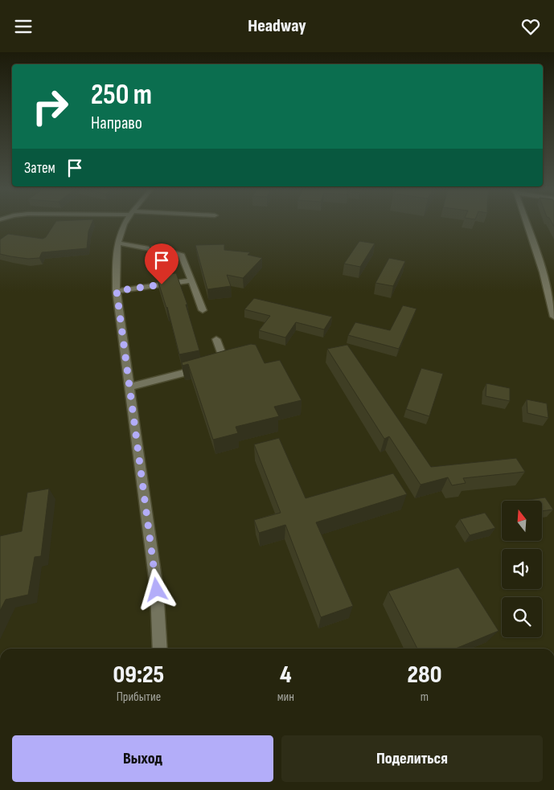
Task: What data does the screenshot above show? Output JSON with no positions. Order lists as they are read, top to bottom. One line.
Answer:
{"north":"top","page":{"header":"Headway","turn":["250 m","Направо"],"then":"Затем","eta":["09:25","Прибытие","4","мин","280","m"],"buttons":["Выход","Поделиться"]}}
